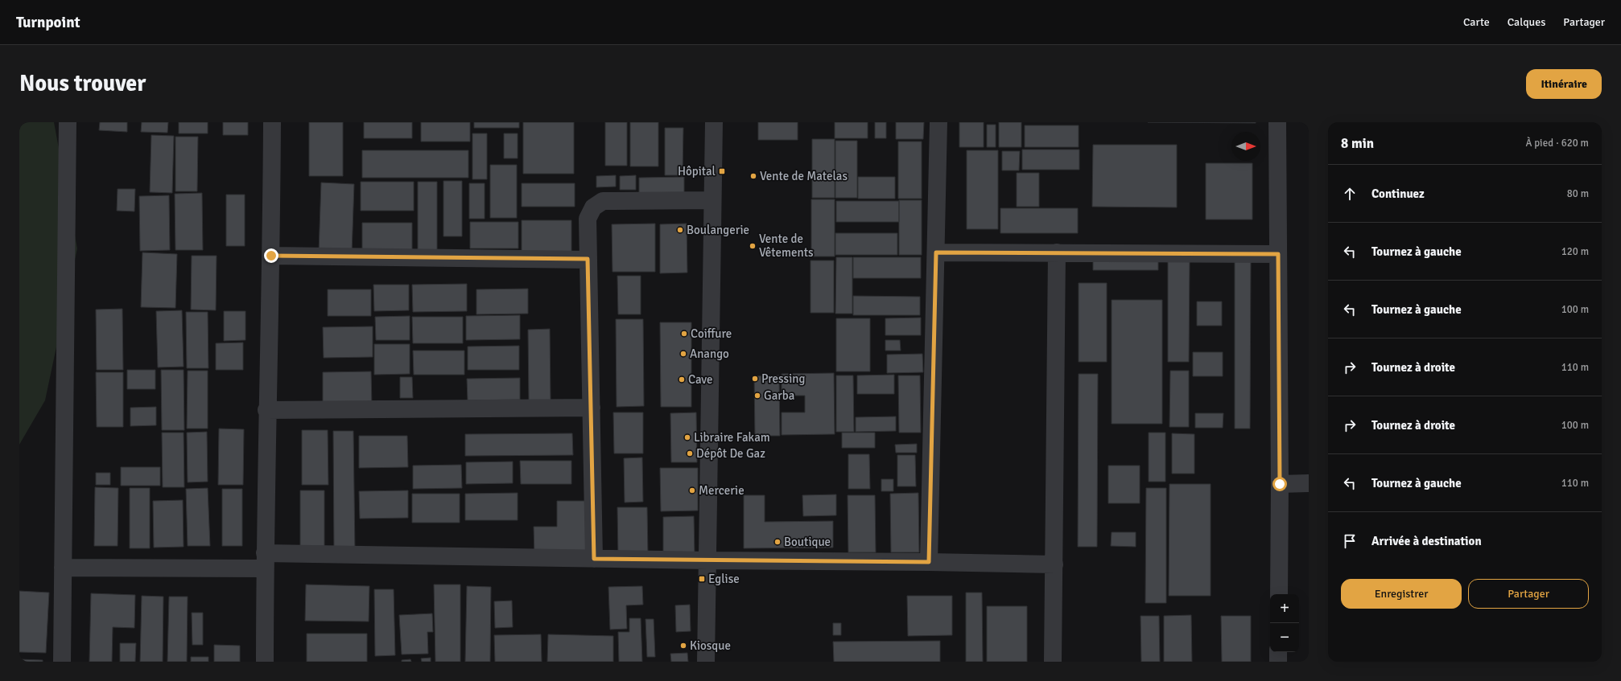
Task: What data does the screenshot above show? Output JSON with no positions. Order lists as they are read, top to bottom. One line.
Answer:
{"places":{"transit":["Hôpital","Eglise"],"other":["Vente de Matelas","Boulangerie","Vente de Vêtements","Coiffure","Anango","Pressing","Cave","Garba","Libraire Fakam","Dépôt De Gaz","Mercerie","Boutique","Kiosque"]},"north":"right","page":{"header":"Turnpoint","nav":["Carte","Calques","Partager"],"buttons":["Itinéraire",["Enregistrer","Partager"]],"title":"Nous trouver","heading":["8 min","À pied · 620 m"],"list":[["Continuez","80 m"],["Tournez à gauche","120 m"],["Tournez à gauche","100 m"],["Tournez à droite","110 m"],["Tournez à droite","100 m"],["Tournez à gauche","110 m"],"Arrivée à destination"],"map_buttons":["+","−"]}}
